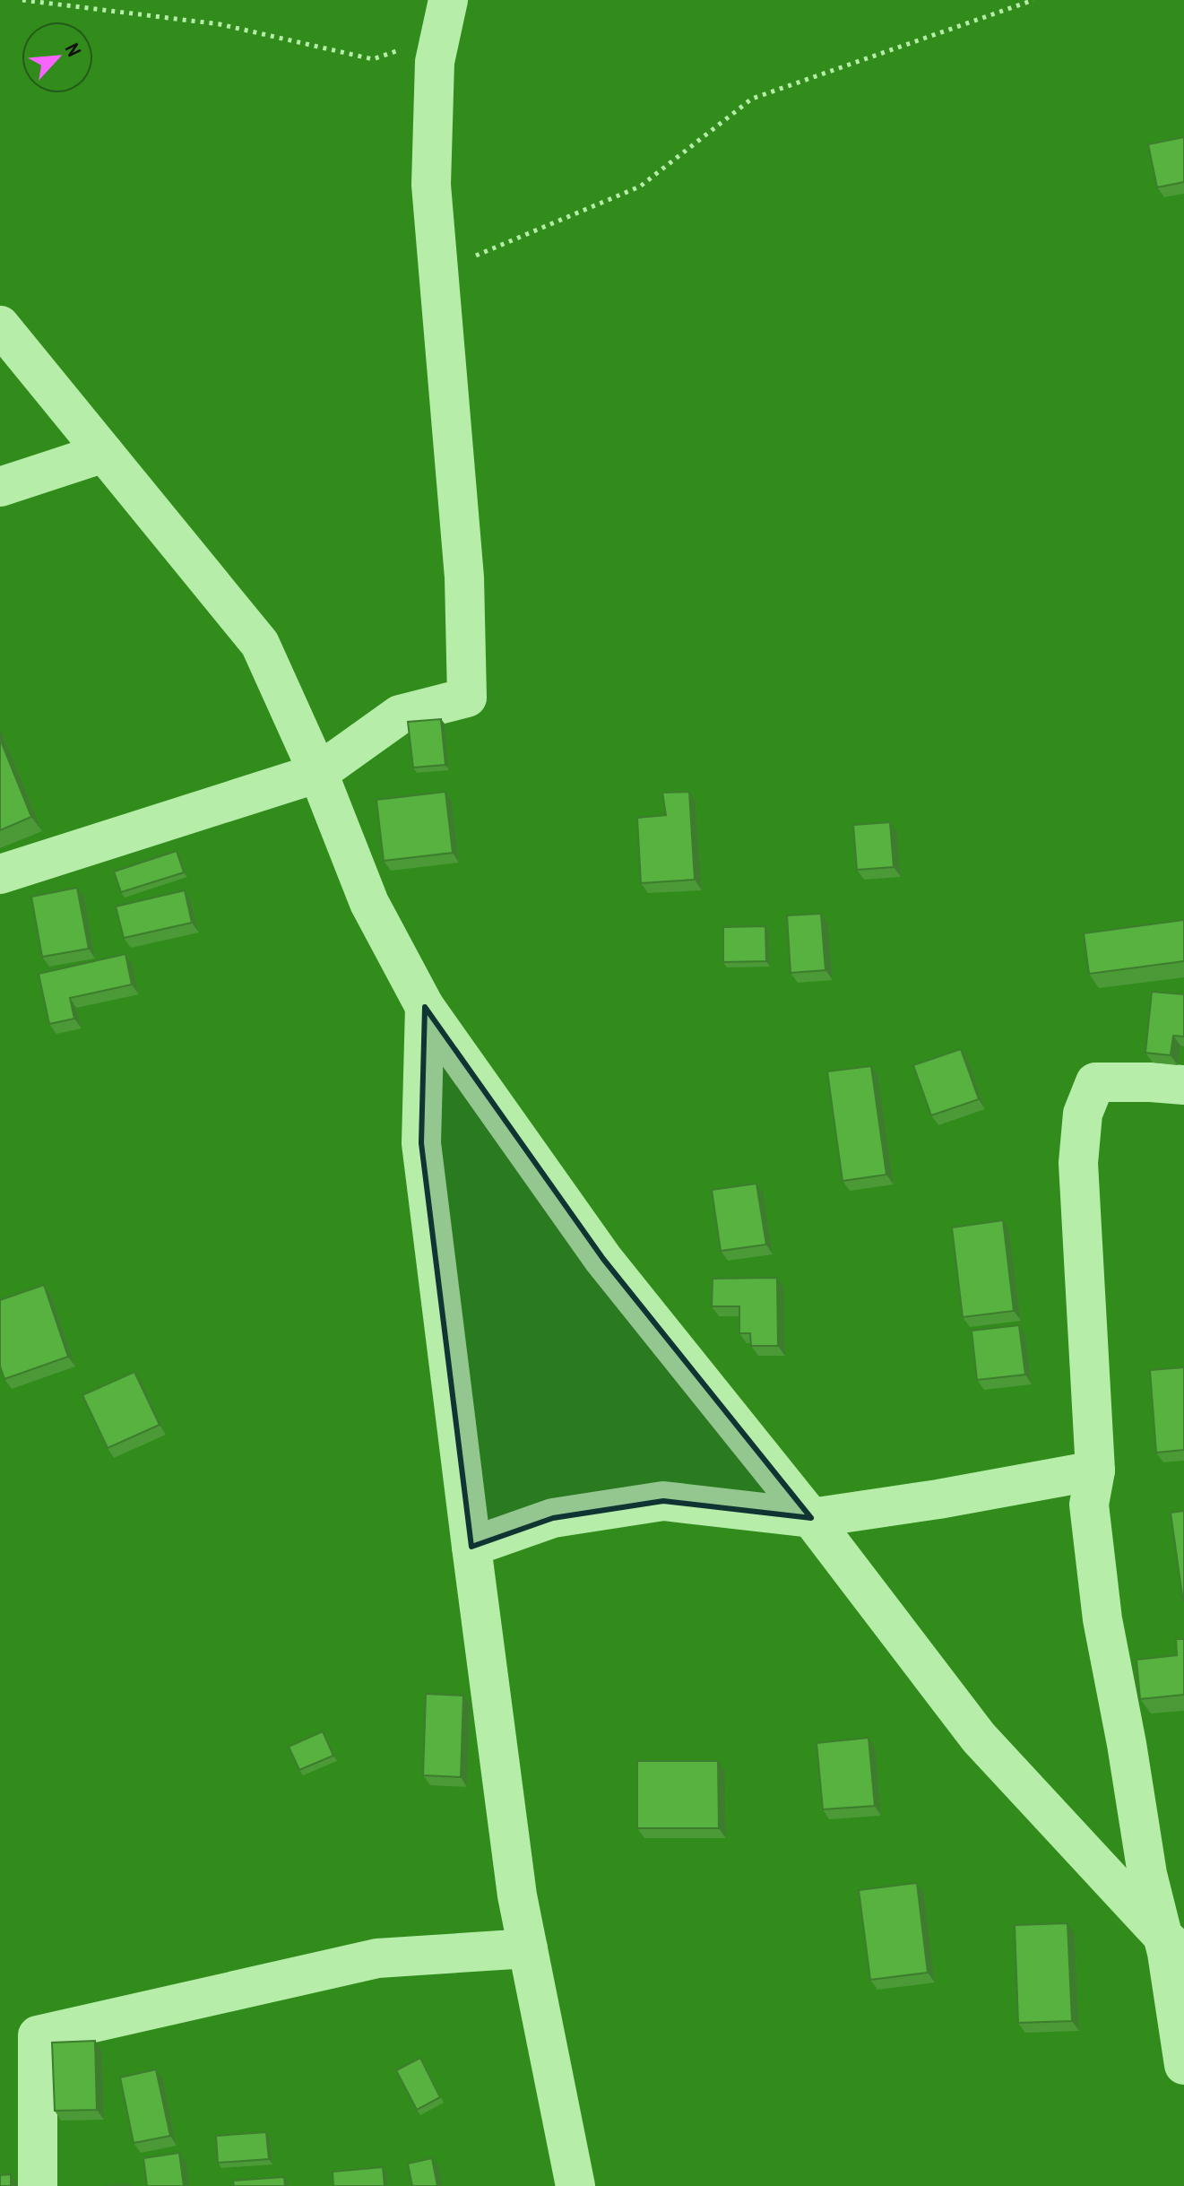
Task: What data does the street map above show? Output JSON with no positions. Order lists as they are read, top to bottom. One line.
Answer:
{"north":"top right"}
